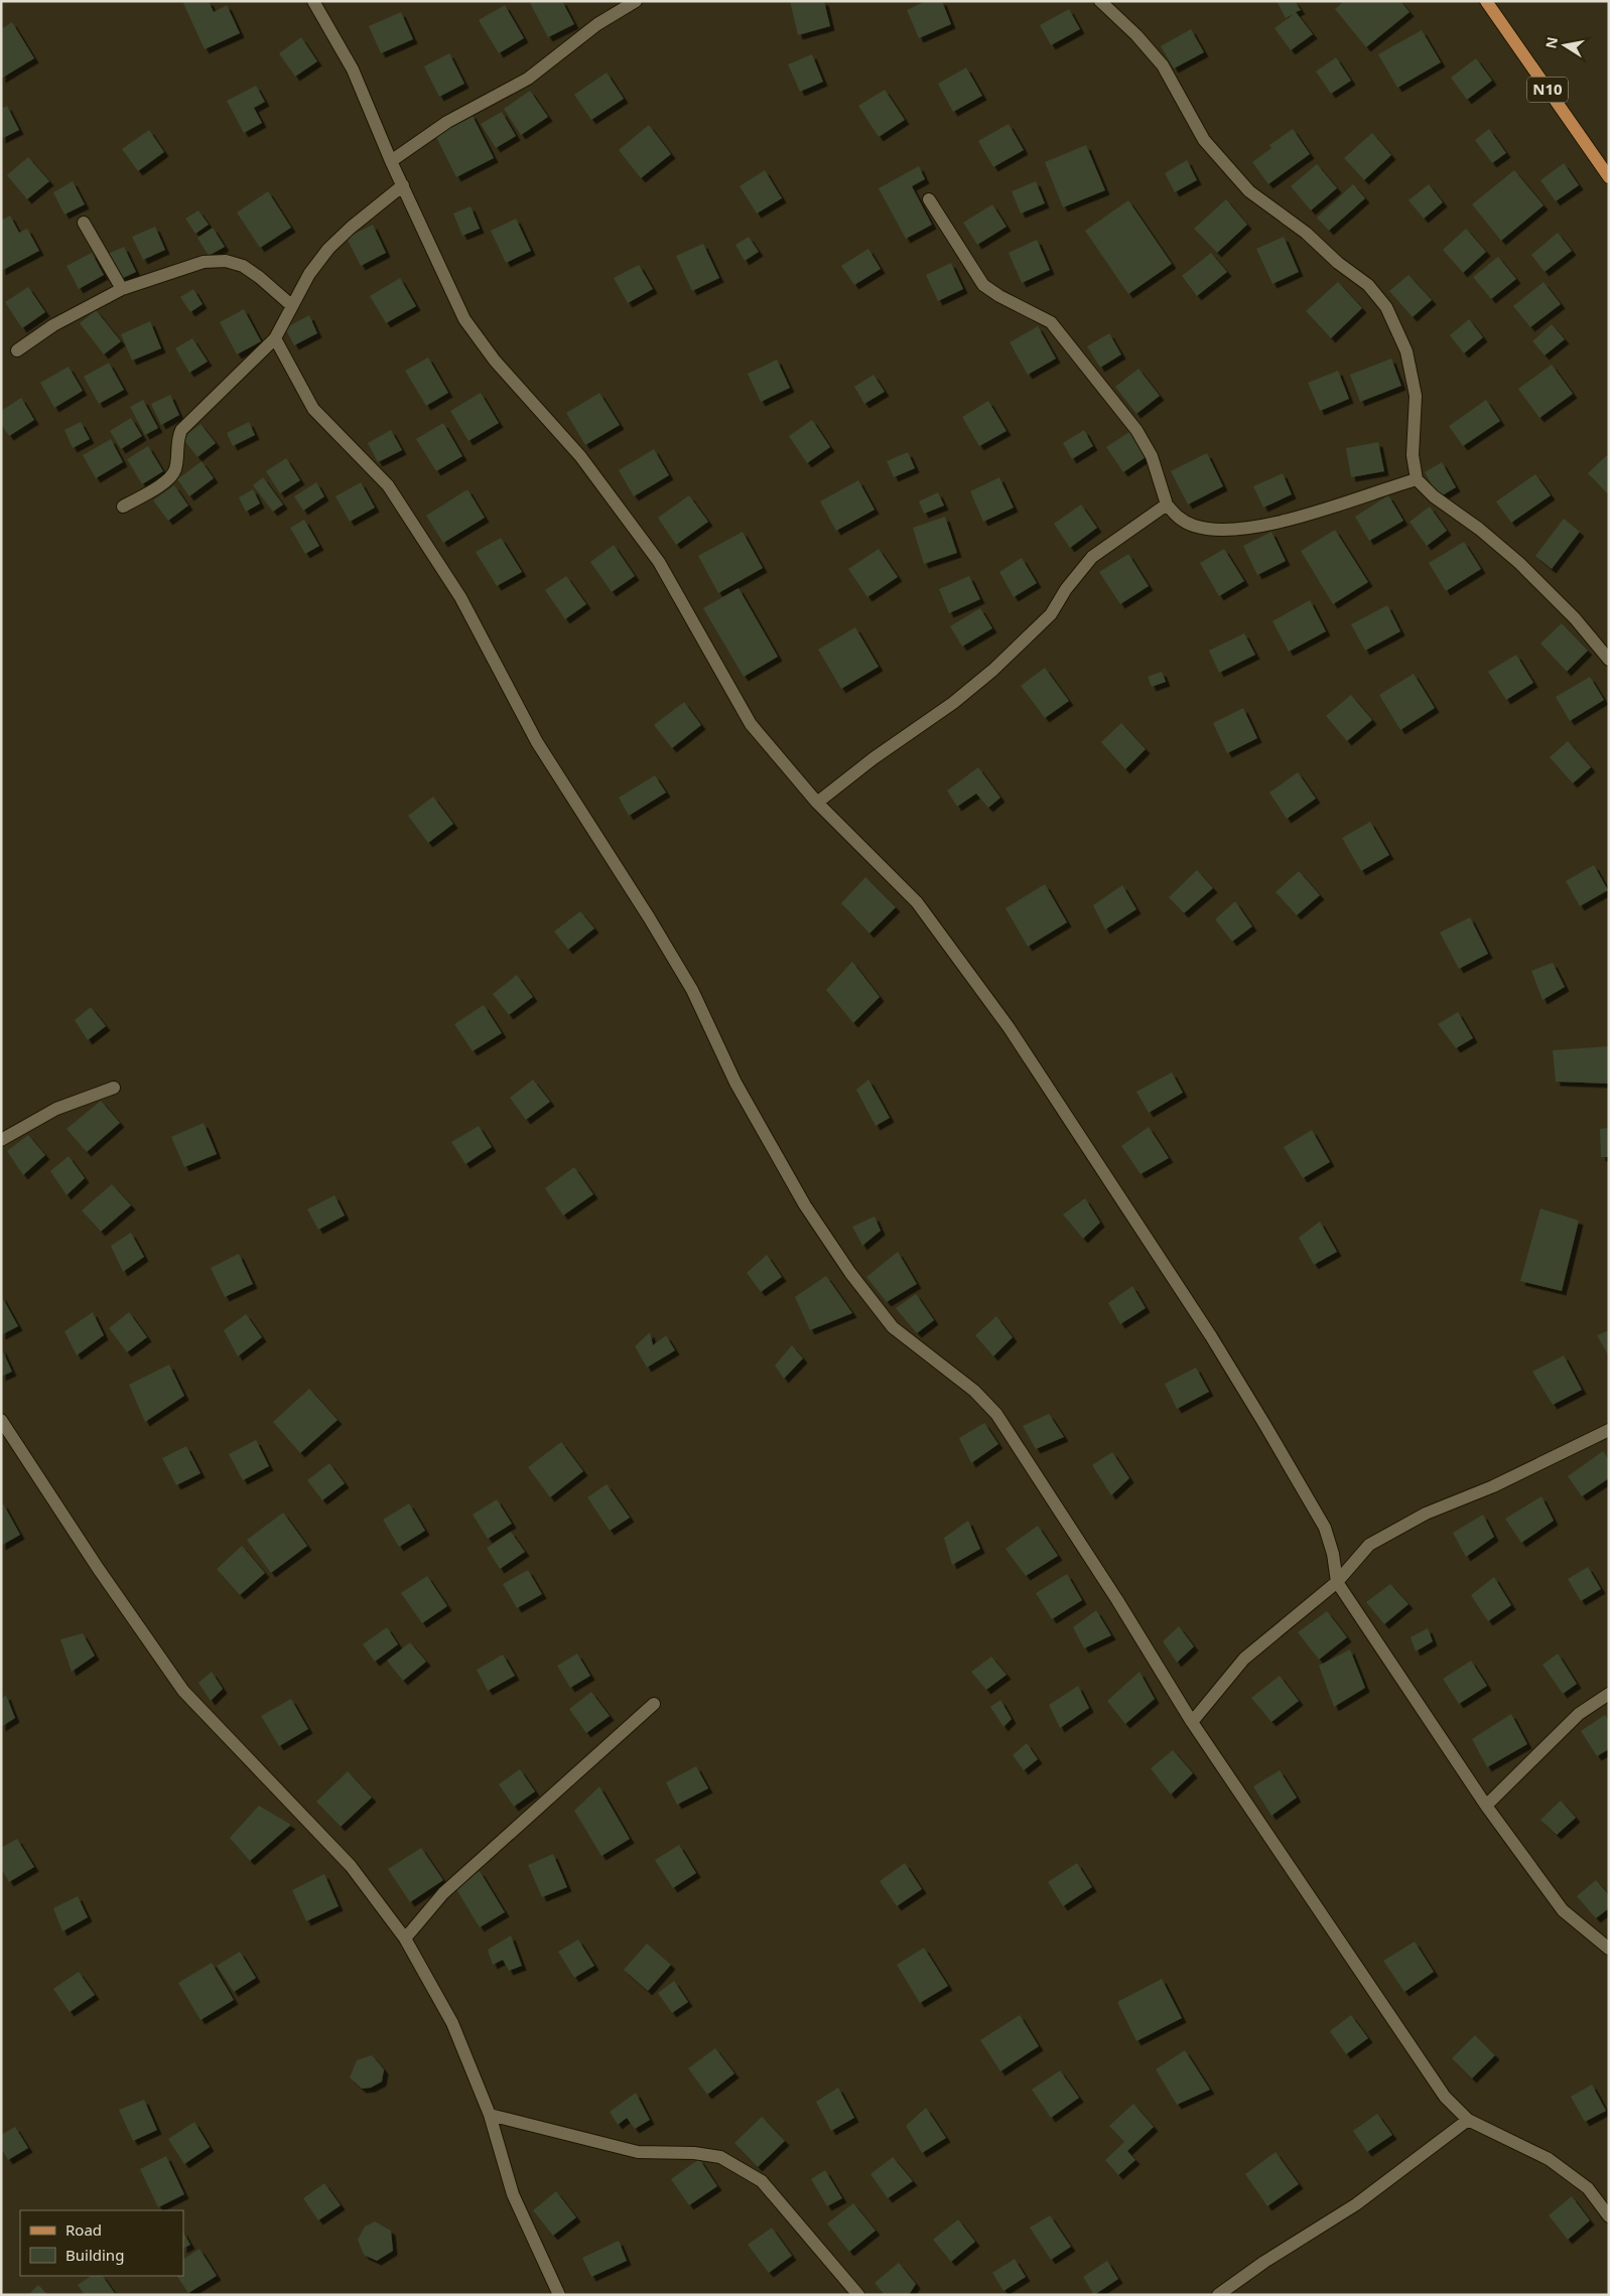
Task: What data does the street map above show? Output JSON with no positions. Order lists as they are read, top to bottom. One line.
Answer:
{"streets":{"main road":["N10"]},"legend":["Road","Building"],"north":"left"}
